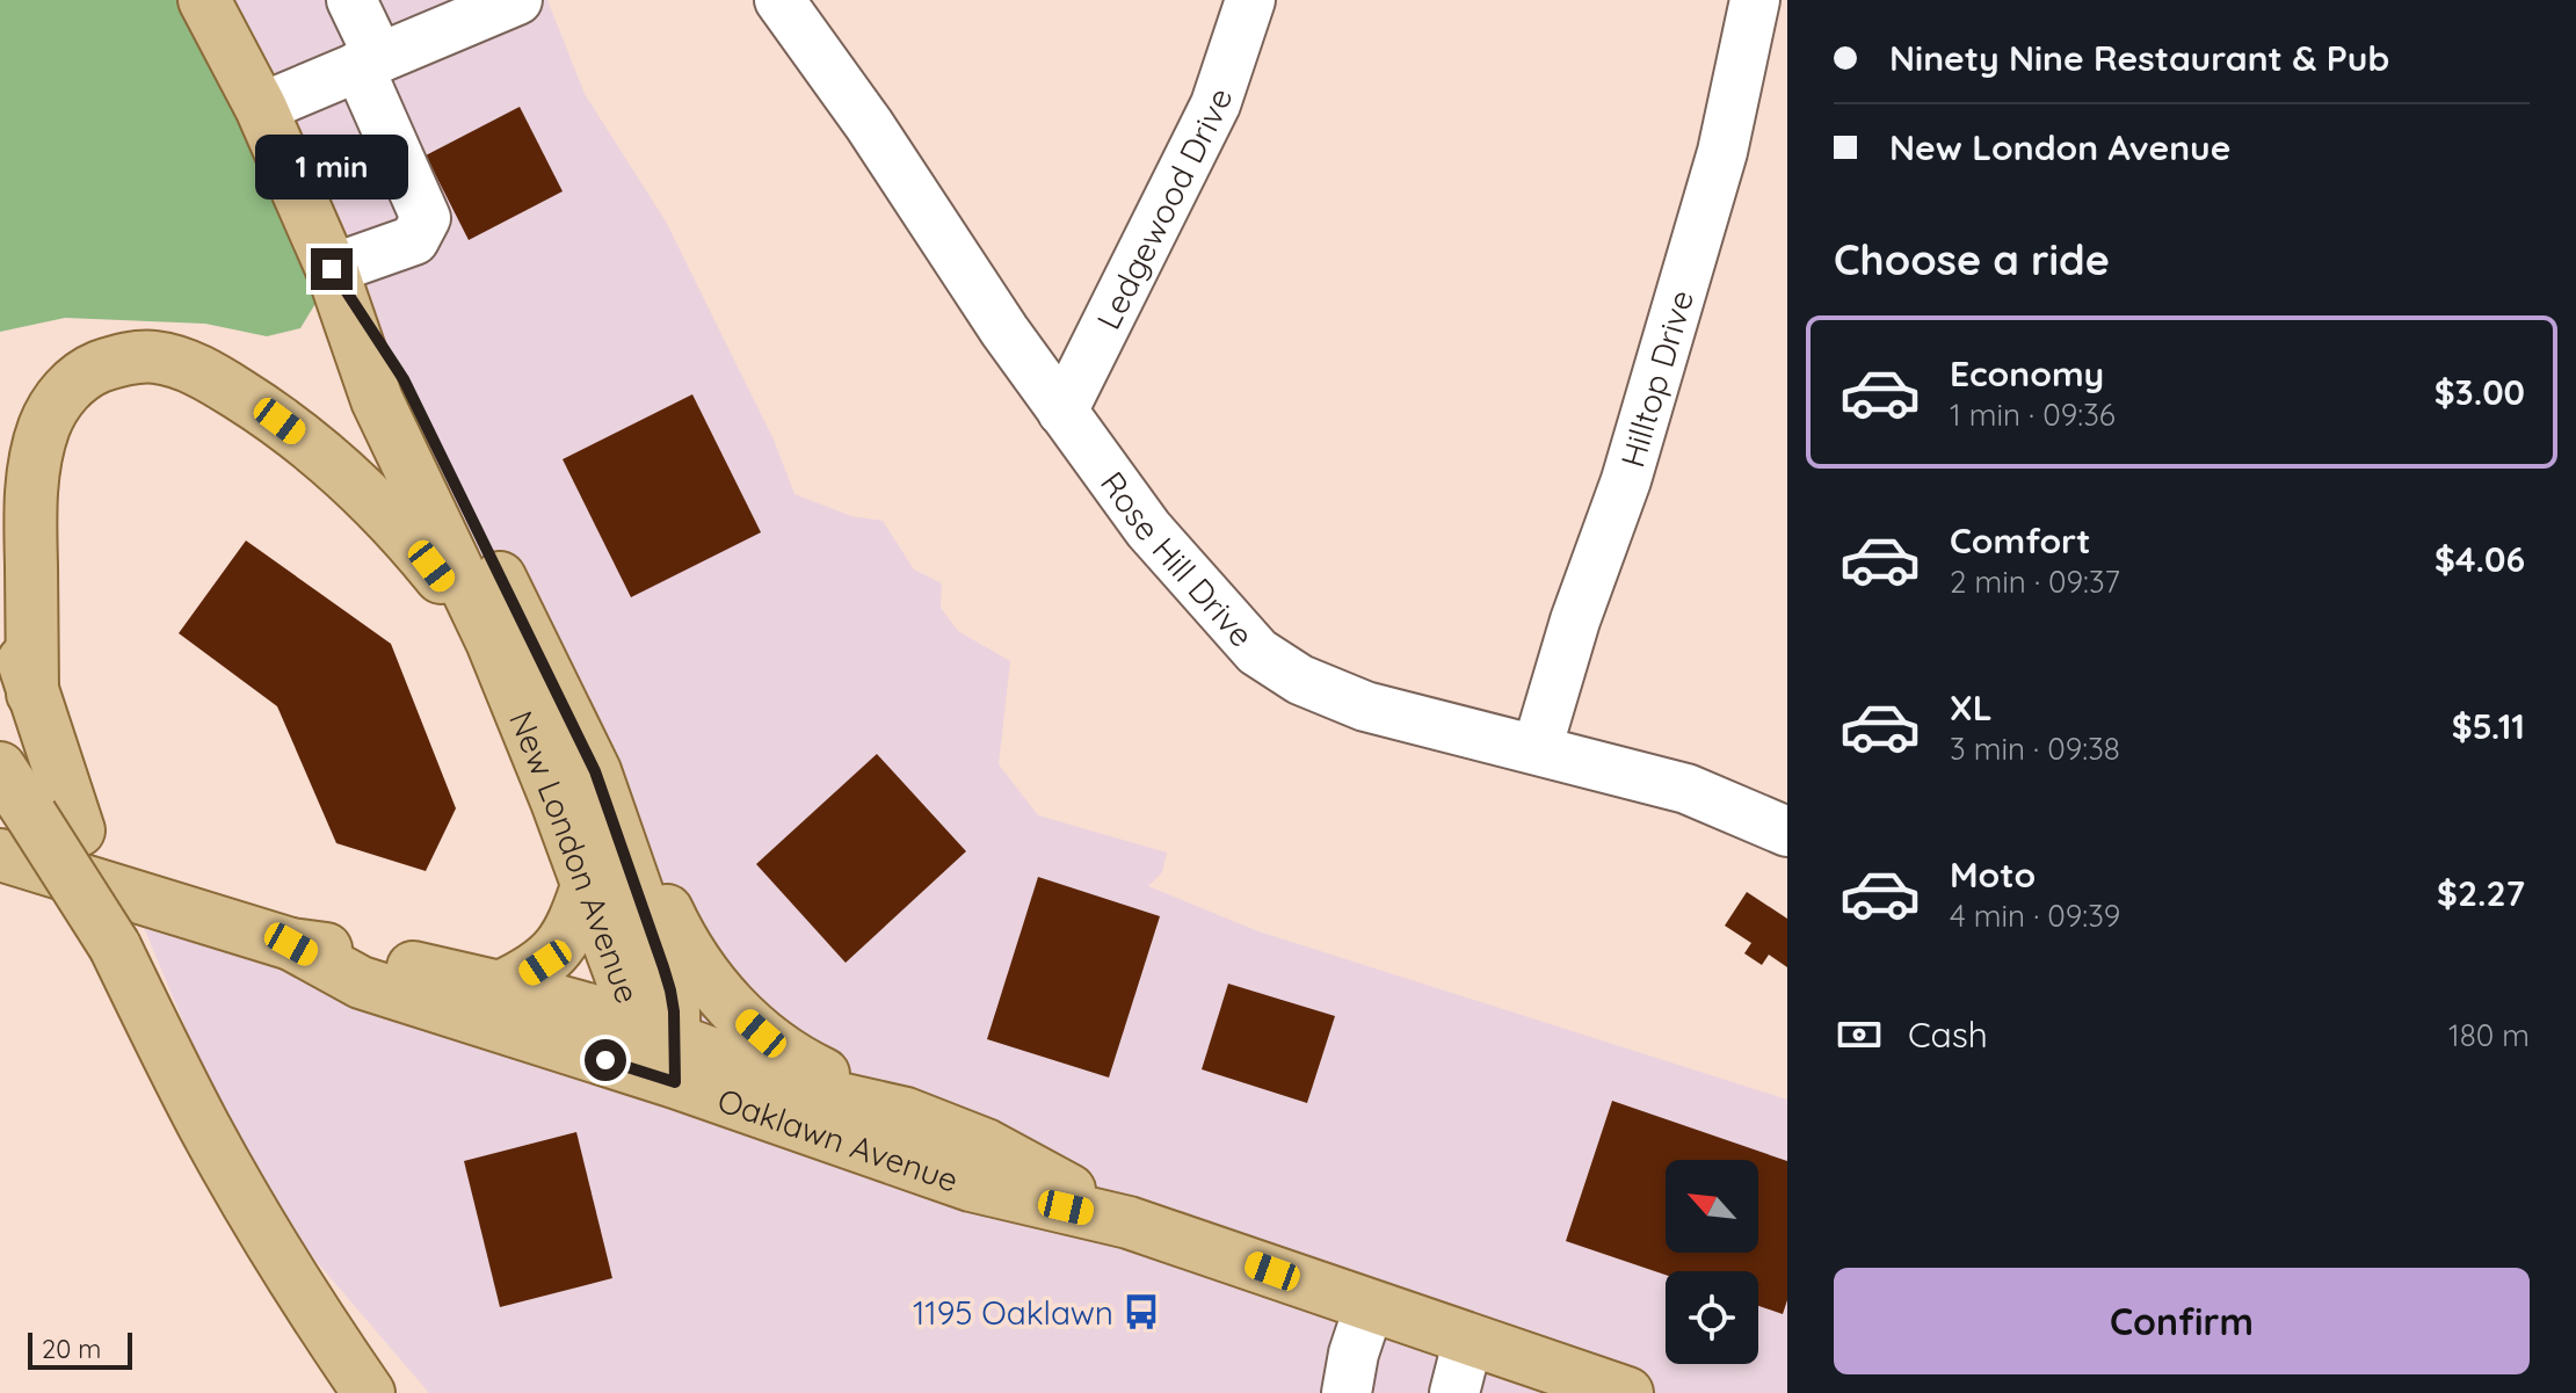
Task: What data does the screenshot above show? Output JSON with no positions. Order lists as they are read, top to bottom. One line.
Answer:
{"streets":{"main road":["New London Avenue","Oaklawn Avenue"],"street":["Ledgewood Drive","Hilltop Drive","Rose Hill Drive"]},"crossings":[["Ledgewood Drive","Rose Hill Drive"],["Hilltop Drive","Rose Hill Drive"],["New London Avenue","Oaklawn Avenue"]],"places":{"bus stop":["1195 Oaklawn"]},"scale_bar":"20 m","north":"top left","page":{"banner":["Ninety Nine Restaurant & Pub","New London Avenue"],"bubble":"1 min","heading":"Choose a ride","list":[{"name":"Economy","note":"1 min · 09:36","value":"$3.00"},{"name":"Comfort","note":"2 min · 09:37","value":"$4.06"},{"name":"XL","note":"3 min · 09:38","value":"$5.11"},{"name":"Moto","note":"4 min · 09:39","value":"$2.27"}],"pay":["Cash","180 m"],"buttons":"Confirm","scale":"20 m"}}
